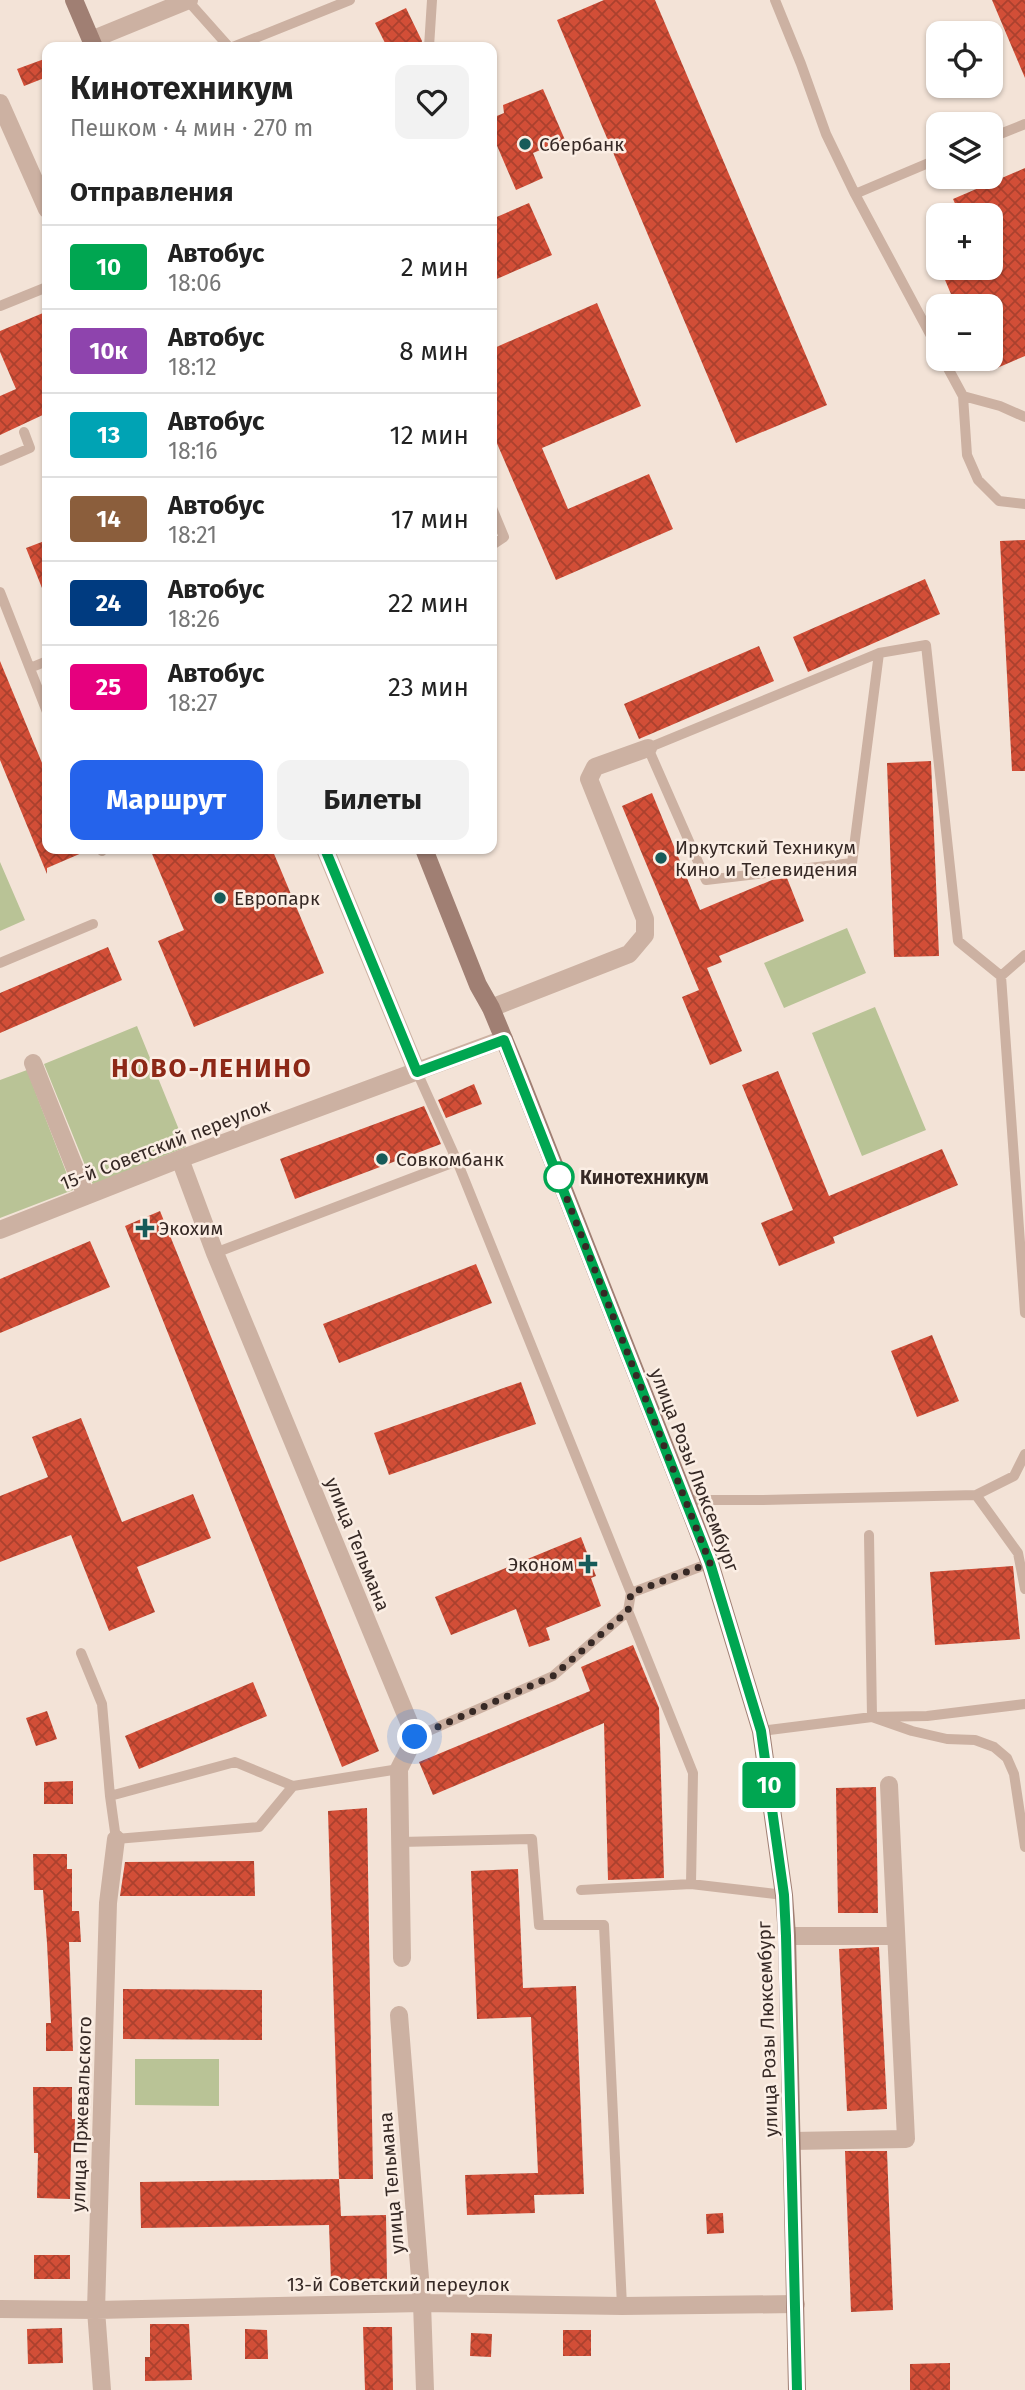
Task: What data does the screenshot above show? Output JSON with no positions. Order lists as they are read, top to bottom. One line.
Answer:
{"streets":{"main road":["улица Розы Люксембург"],"street":["15-й Советский переулок","улица Тельмана","улица Пржевальского","13-й Советский переулок"]},"crossings":[["15-й Советский переулок","улица Розы Люксембург"],["15-й Советский переулок","улица Тельмана"],["улица Розы Люксембург","13-й Советский переулок"],["улица Тельмана","13-й Советский переулок"],["улица Пржевальского","13-й Советский переулок"]],"districts":["НОВО-ЛЕНИНО"],"places":{"other":["Сбербанк","Иркутский Техникум Кино и Телевидения","Европарк","Совкомбанк","Кинотехникум"],"health":["Экохим","Эконом"]},"lines":["bus line 10"],"page":{"on_map":"10","map_buttons":["+","−"],"heading":[["Кинотехникум","Пешком · 4 мин · 270 m"],"Отправления"],"list":[{"mark":"10","name":"Автобус","note":"18:06","value":"2 мин"},{"mark":"10к","name":"Автобус","note":"18:12","value":"8 мин"},{"mark":"13","name":"Автобус","note":"18:16","value":"12 мин"},{"mark":"14","name":"Автобус","note":"18:21","value":"17 мин"},{"mark":"24","name":"Автобус","note":"18:26","value":"22 мин"},{"mark":"25","name":"Автобус","note":"18:27","value":"23 мин"}],"buttons":["Маршрут","Билеты"]}}
